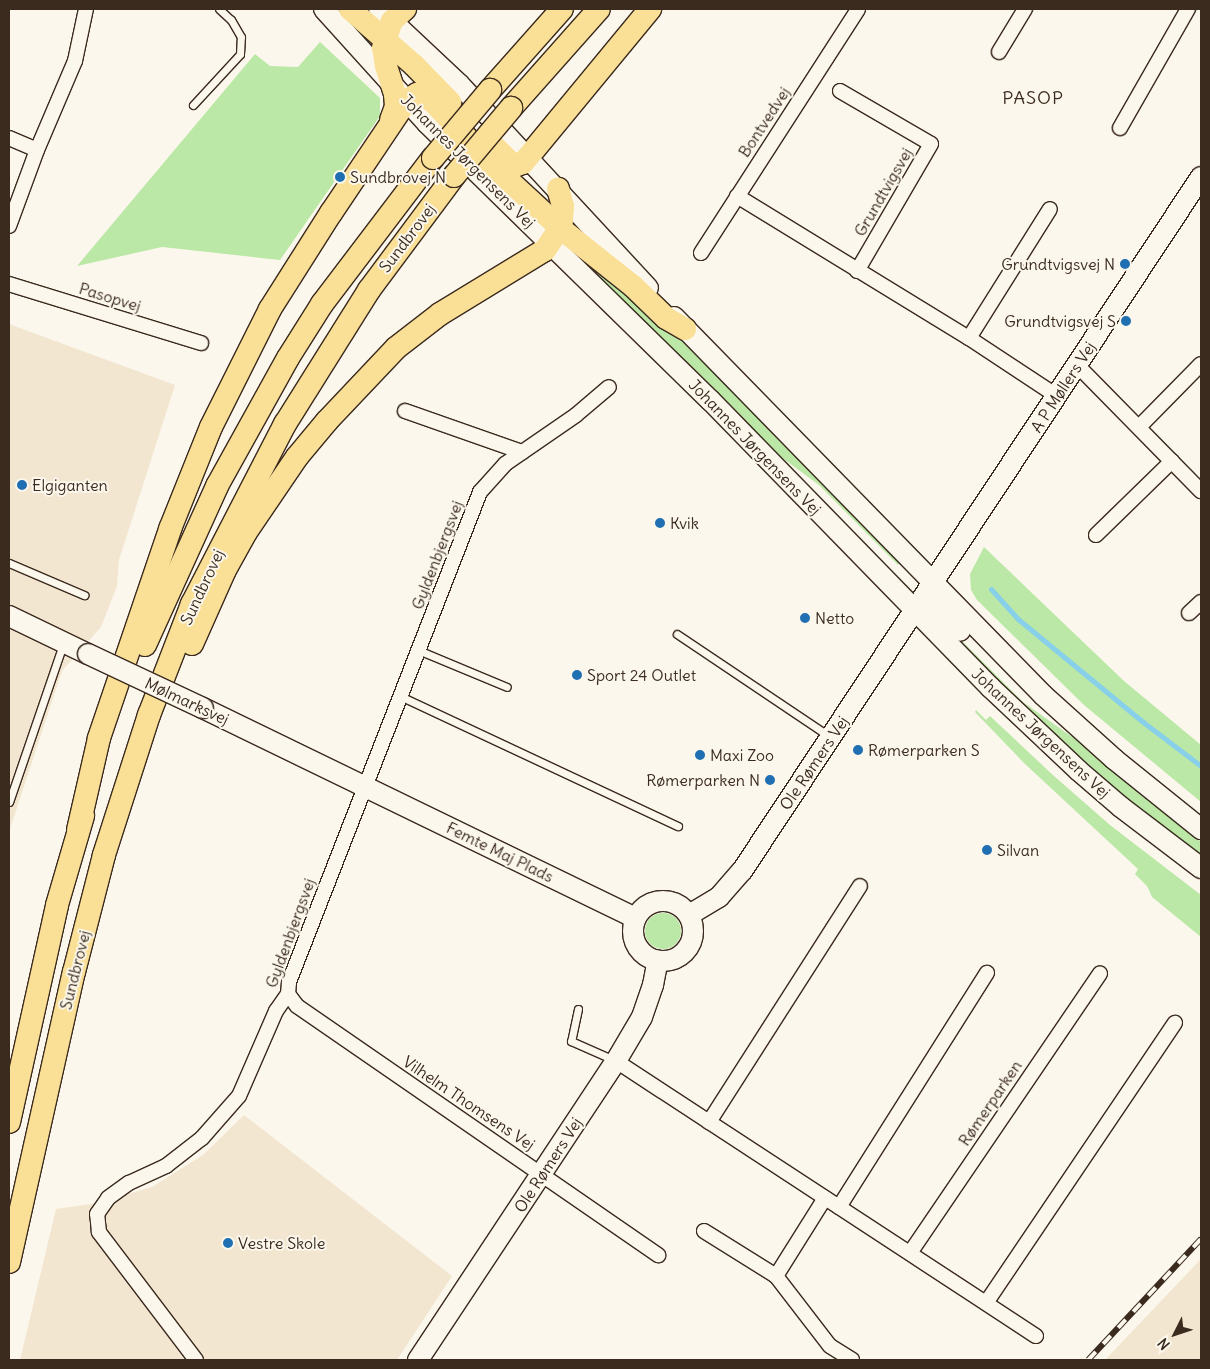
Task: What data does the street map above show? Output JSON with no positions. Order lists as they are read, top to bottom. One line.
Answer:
{"streets":{"main road":["Sundbrovej"],"street":["Bontvedvej","Johannes Jørgensens Vej","Grundtvigsvej","Pasopvej","A P Møllers Vej","Gyldenbjergsvej","Mølmarksvej","Ole Rømers Vej","Femte Maj Plads","Vilhelm Thomsens Vej","Rømerparken"]},"crossings":[["Johannes Jørgensens Vej","A P Møllers Vej"],["Johannes Jørgensens Vej","Ole Rømers Vej"],["A P Møllers Vej","Ole Rømers Vej"],["Gyldenbjergsvej","Mølmarksvej"],["Gyldenbjergsvej","Femte Maj Plads"],["Gyldenbjergsvej","Vilhelm Thomsens Vej"],["Mølmarksvej","Femte Maj Plads"],["Ole Rømers Vej","Femte Maj Plads"],["Ole Rømers Vej","Vilhelm Thomsens Vej"]],"districts":["PASOP"],"places":["Sundbrovej N","Grundtvigsvej N","Grundtvigsvej S","Elgiganten","Kvik","Netto","Sport 24 Outlet","Rømerparken S","Maxi Zoo","Rømerparken N","Silvan","Vestre Skole"],"north":"bottom left"}
